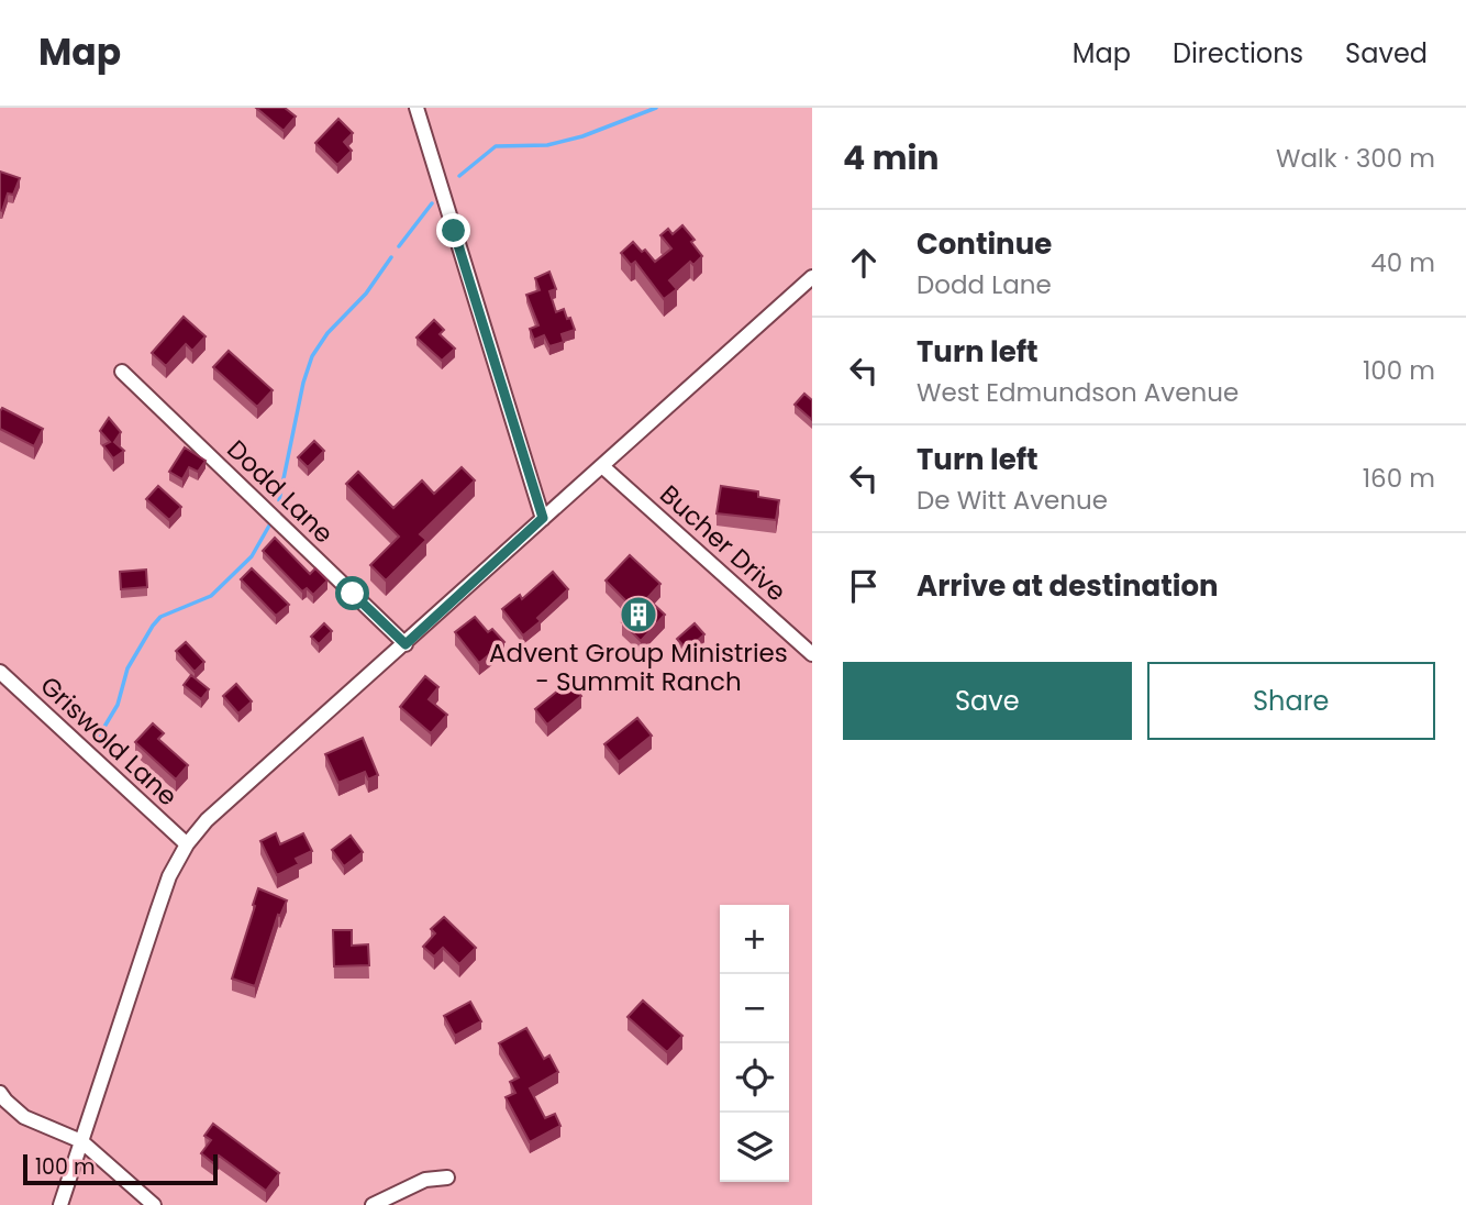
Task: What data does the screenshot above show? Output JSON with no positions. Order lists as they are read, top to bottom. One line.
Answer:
{"streets":{"street":["Dodd Lane","Bucher Drive","Griswold Lane"]},"places":{"building":["Advent Group Ministries - Summit Ranch"]},"scale_bar":"100 m","page":{"header":"Map","nav":["Map","Directions","Saved"],"heading":["4 min","Walk · 300 m"],"list":[["Continue","Dodd Lane","40 m"],["Turn left","West Edmundson Avenue","100 m"],["Turn left","De Witt Avenue","160 m"],"Arrive at destination"],"buttons":["Save","Share"],"map_buttons":["+","−"],"scale":"100 m"}}
